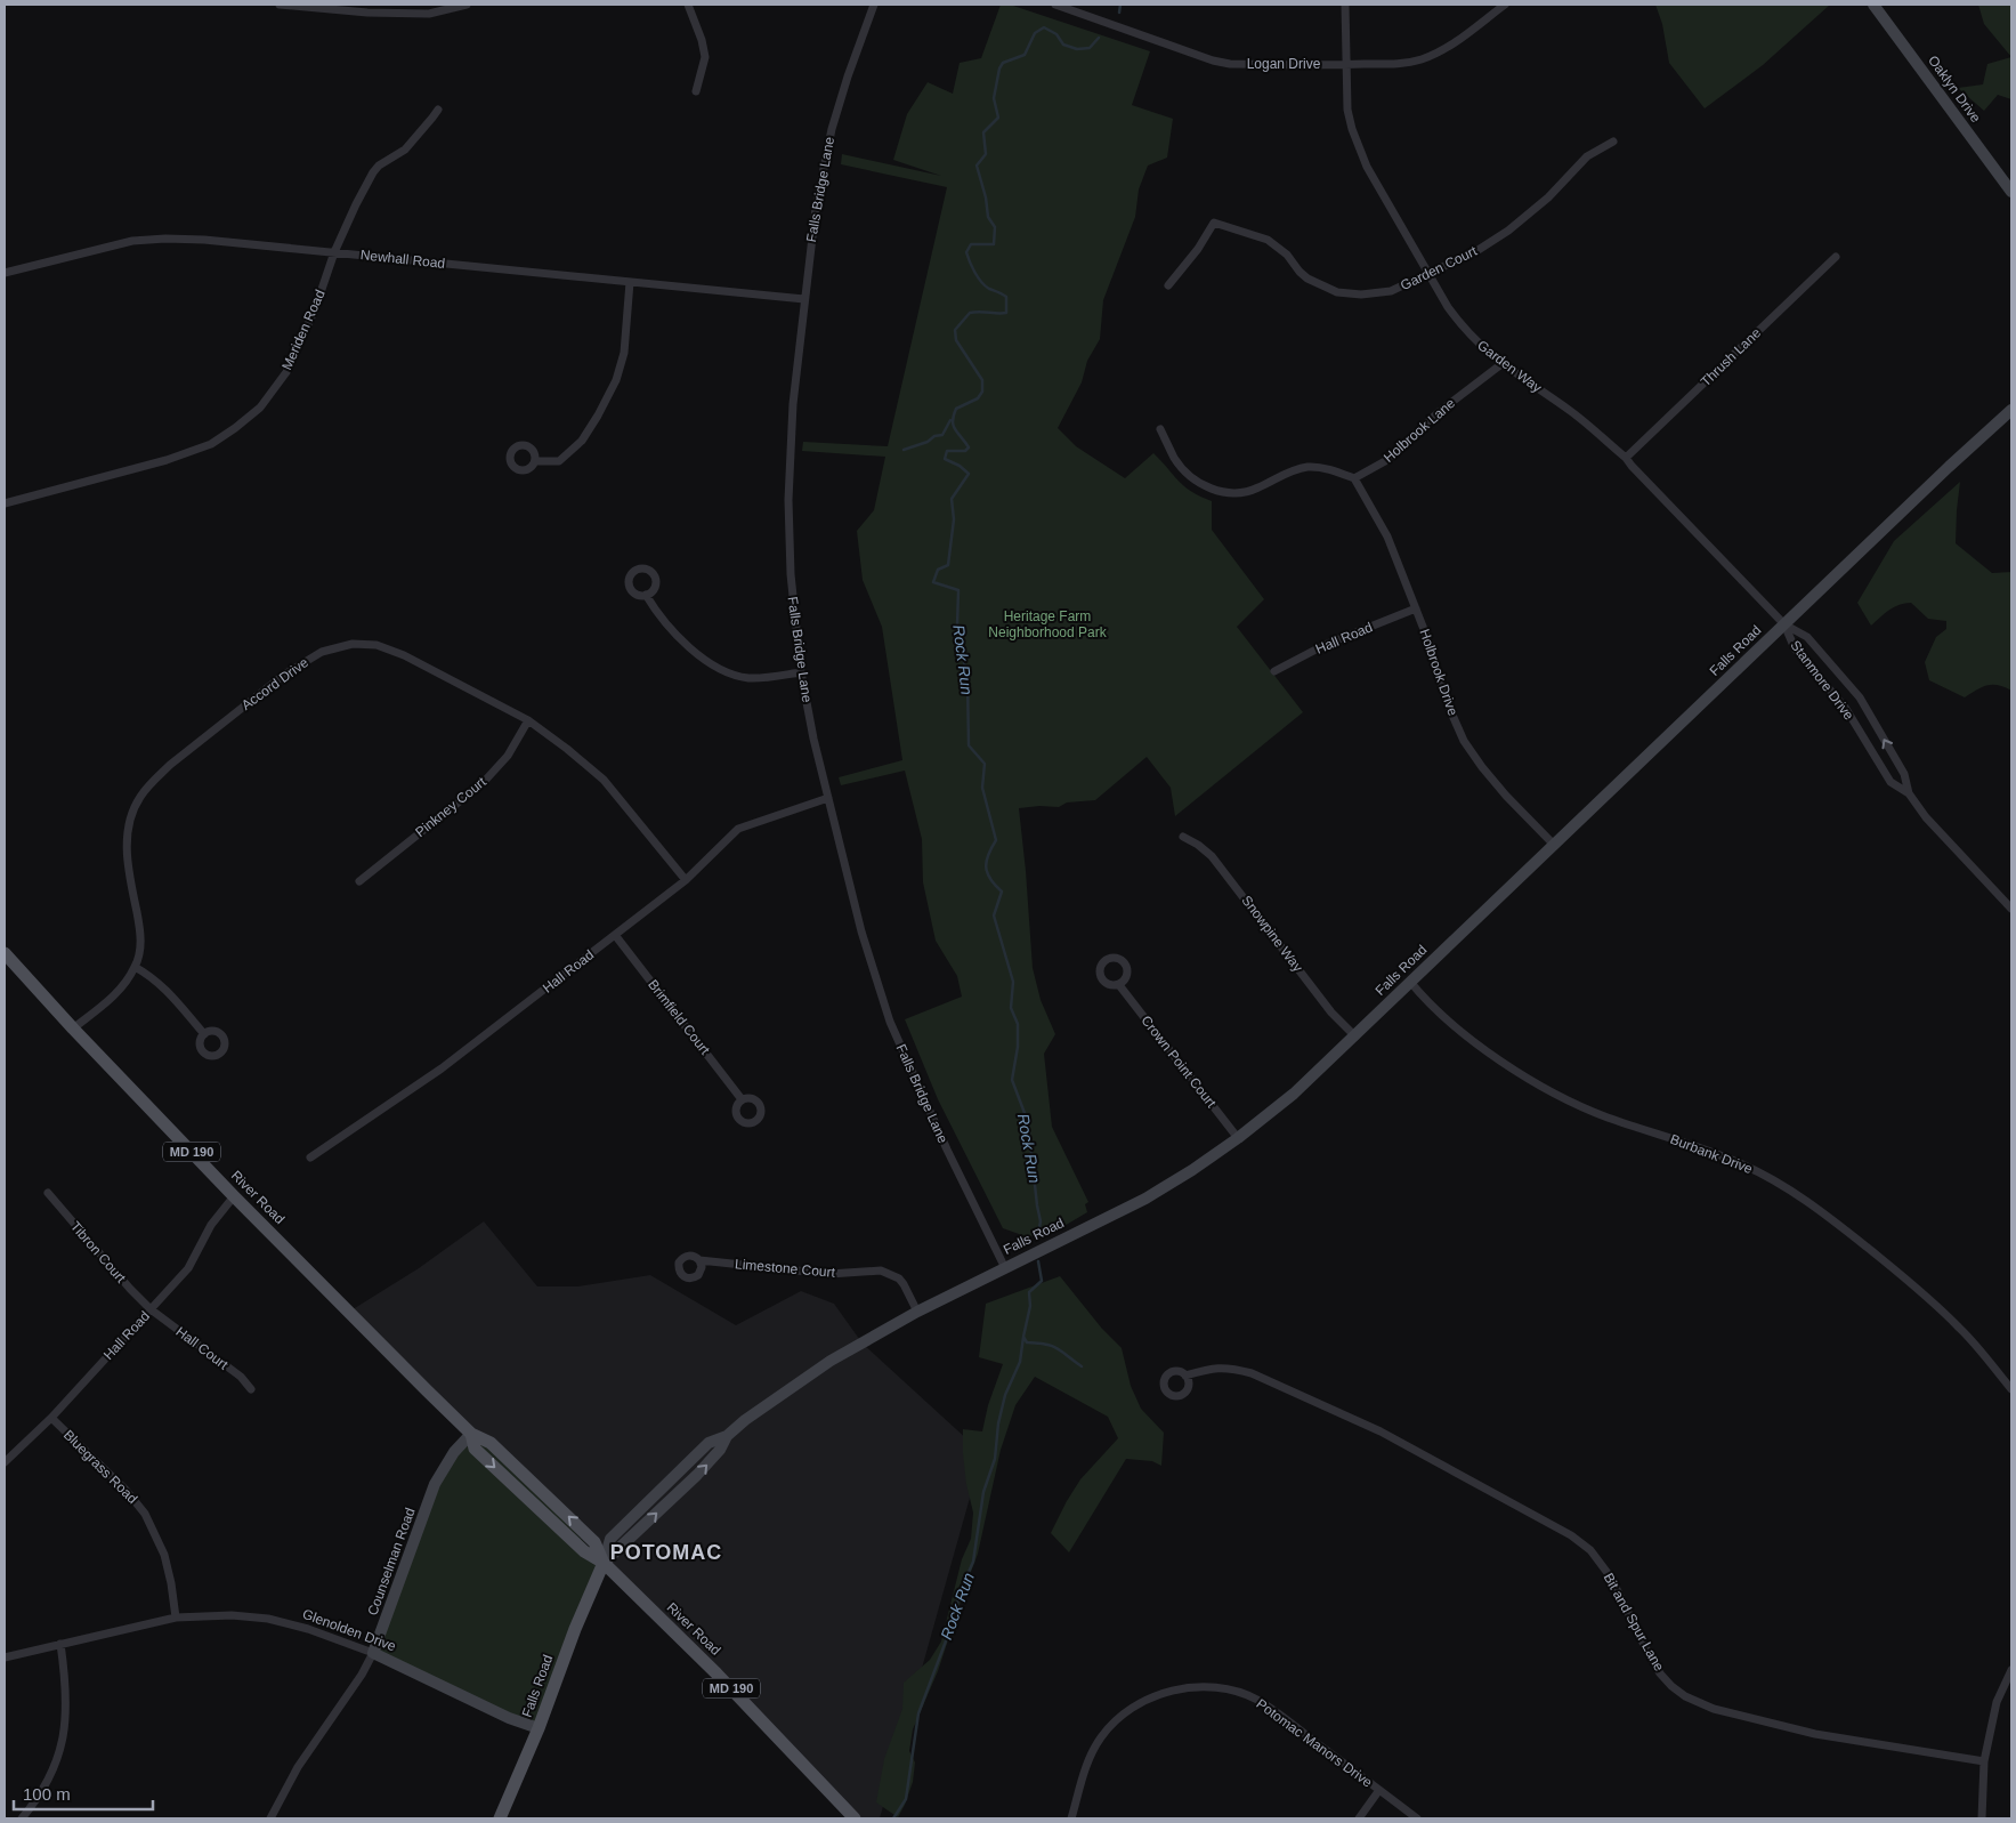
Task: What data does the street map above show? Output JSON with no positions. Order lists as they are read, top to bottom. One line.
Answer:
{"streets":{"main road":["Oaklyn Drive","Falls Road","MD 190","River Road","Counselman Road","Glenolden Drive"],"street":["Logan Drive","Falls Bridge Lane","Newhall Road","Garden Court","Meriden Road","Thrush Lane","Garden Way","Holbrook Lane","Hall Road","Holbrook Drive","Stanmore Drive","Accord Drive","Pinkney Court","Snowpine Way","Brimfield Court","Crown Point Court","Burbank Drive","Tibron Court","Limestone Court","Hall Court","Bluegrass Road","Bit and Spur Lane","Potomac Manors Drive"]},"crossings":[["Logan Drive","Garden Way"],["Falls Bridge Lane","Newhall Road"],["Falls Bridge Lane","Hall Road"],["Falls Bridge Lane","Falls Road"],["Newhall Road","Meriden Road"],["Garden Court","Garden Way"],["Thrush Lane","Garden Way"],["Garden Way","Holbrook Lane"],["Garden Way","Falls Road"],["Garden Way","Stanmore Drive"],["Holbrook Lane","Holbrook Drive"],["Hall Road","Holbrook Drive"],["Hall Road","Accord Drive"],["Hall Road","Brimfield Court"],["Hall Road","River Road"],["Hall Road","Tibron Court"],["Hall Road","Hall Court"],["Hall Road","Bluegrass Road"],["Falls Road","Holbrook Drive"],["Falls Road","Stanmore Drive"],["Falls Road","Snowpine Way"],["Falls Road","Crown Point Court"],["Falls Road","Burbank Drive"],["Falls Road","River Road"],["Falls Road","Limestone Court"],["Falls Road","Glenolden Drive"],["Accord Drive","Pinkney Court"],["Accord Drive","River Road"],["River Road","Counselman Road"],["Tibron Court","Hall Court"],["Bluegrass Road","Glenolden Drive"],["Counselman Road","Glenolden Drive"]],"districts":["POTOMAC"],"water":["Rock Run"],"parks":["Heritage Farm Neighborhood Park"],"scale_bar":"100 m"}
